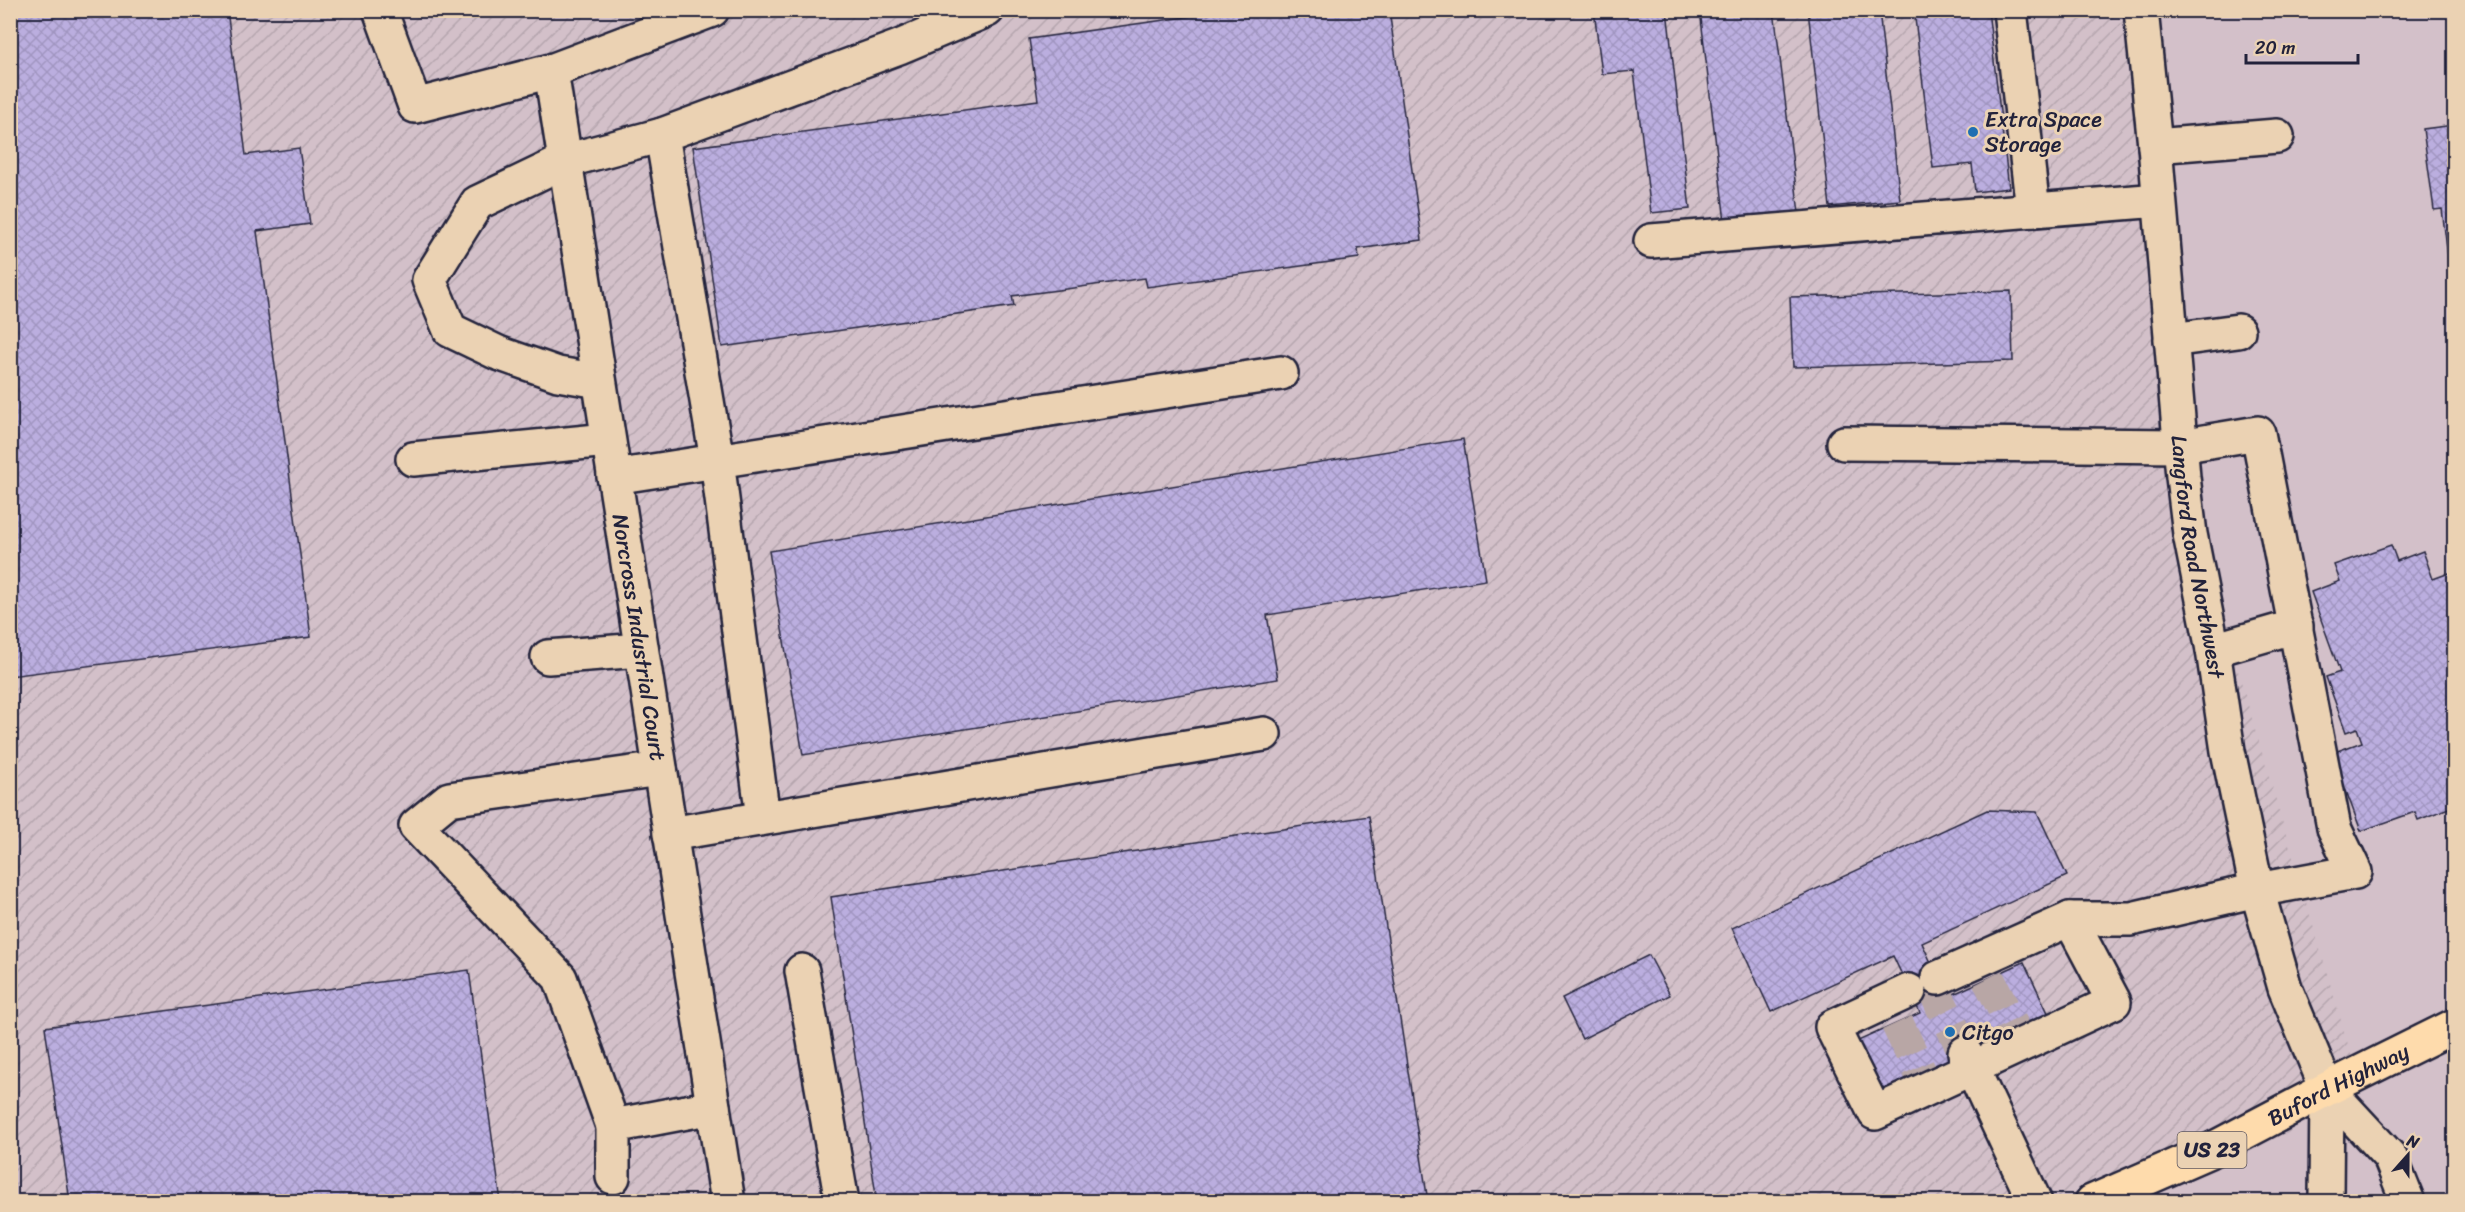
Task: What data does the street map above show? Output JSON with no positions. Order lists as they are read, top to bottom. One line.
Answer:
{"streets":{"main road":["Buford Highway","US 23"],"street":["Langford Road Northwest","Norcross Industrial Court"]},"crossings":[["Langford Road Northwest","Buford Highway"]],"places":["Extra Space Storage","Citgo"],"scale_bar":"20 m","north":"top"}
